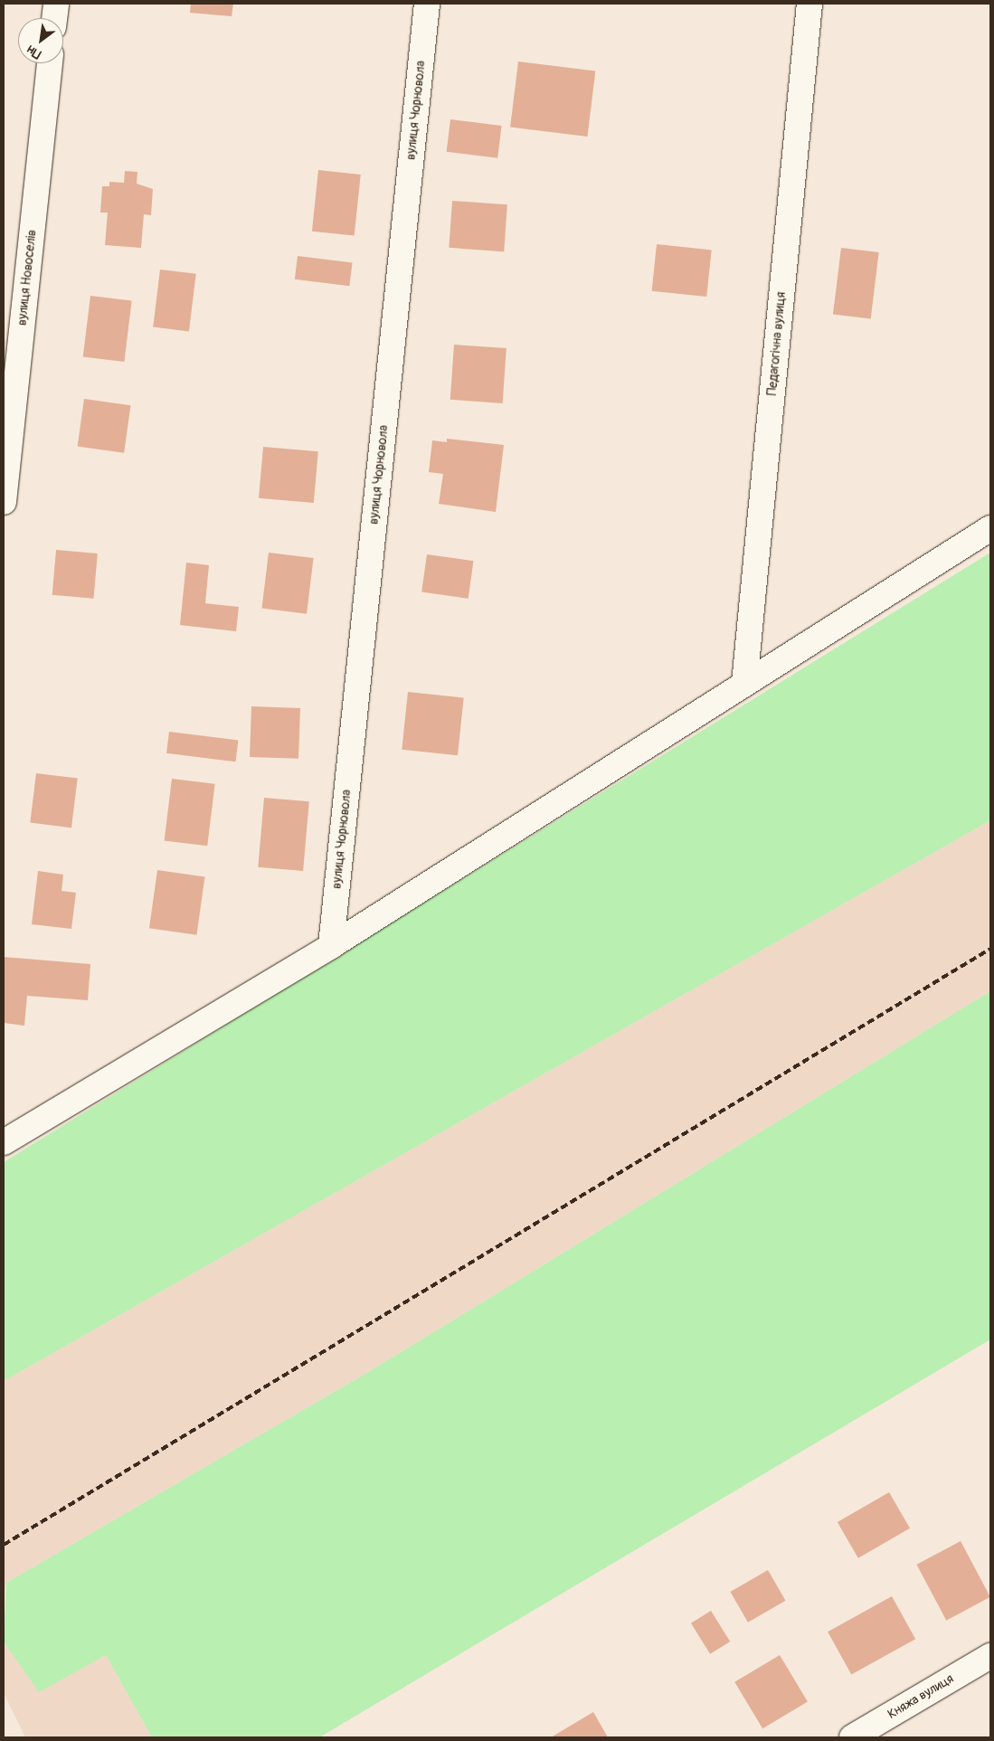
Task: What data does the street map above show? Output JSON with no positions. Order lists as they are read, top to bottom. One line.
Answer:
{"streets":{"street":["вулиця Чорновола","вулиця Новоселів","Педагогічна вулиця","Княжа вулиця"]},"north":"bottom left"}
